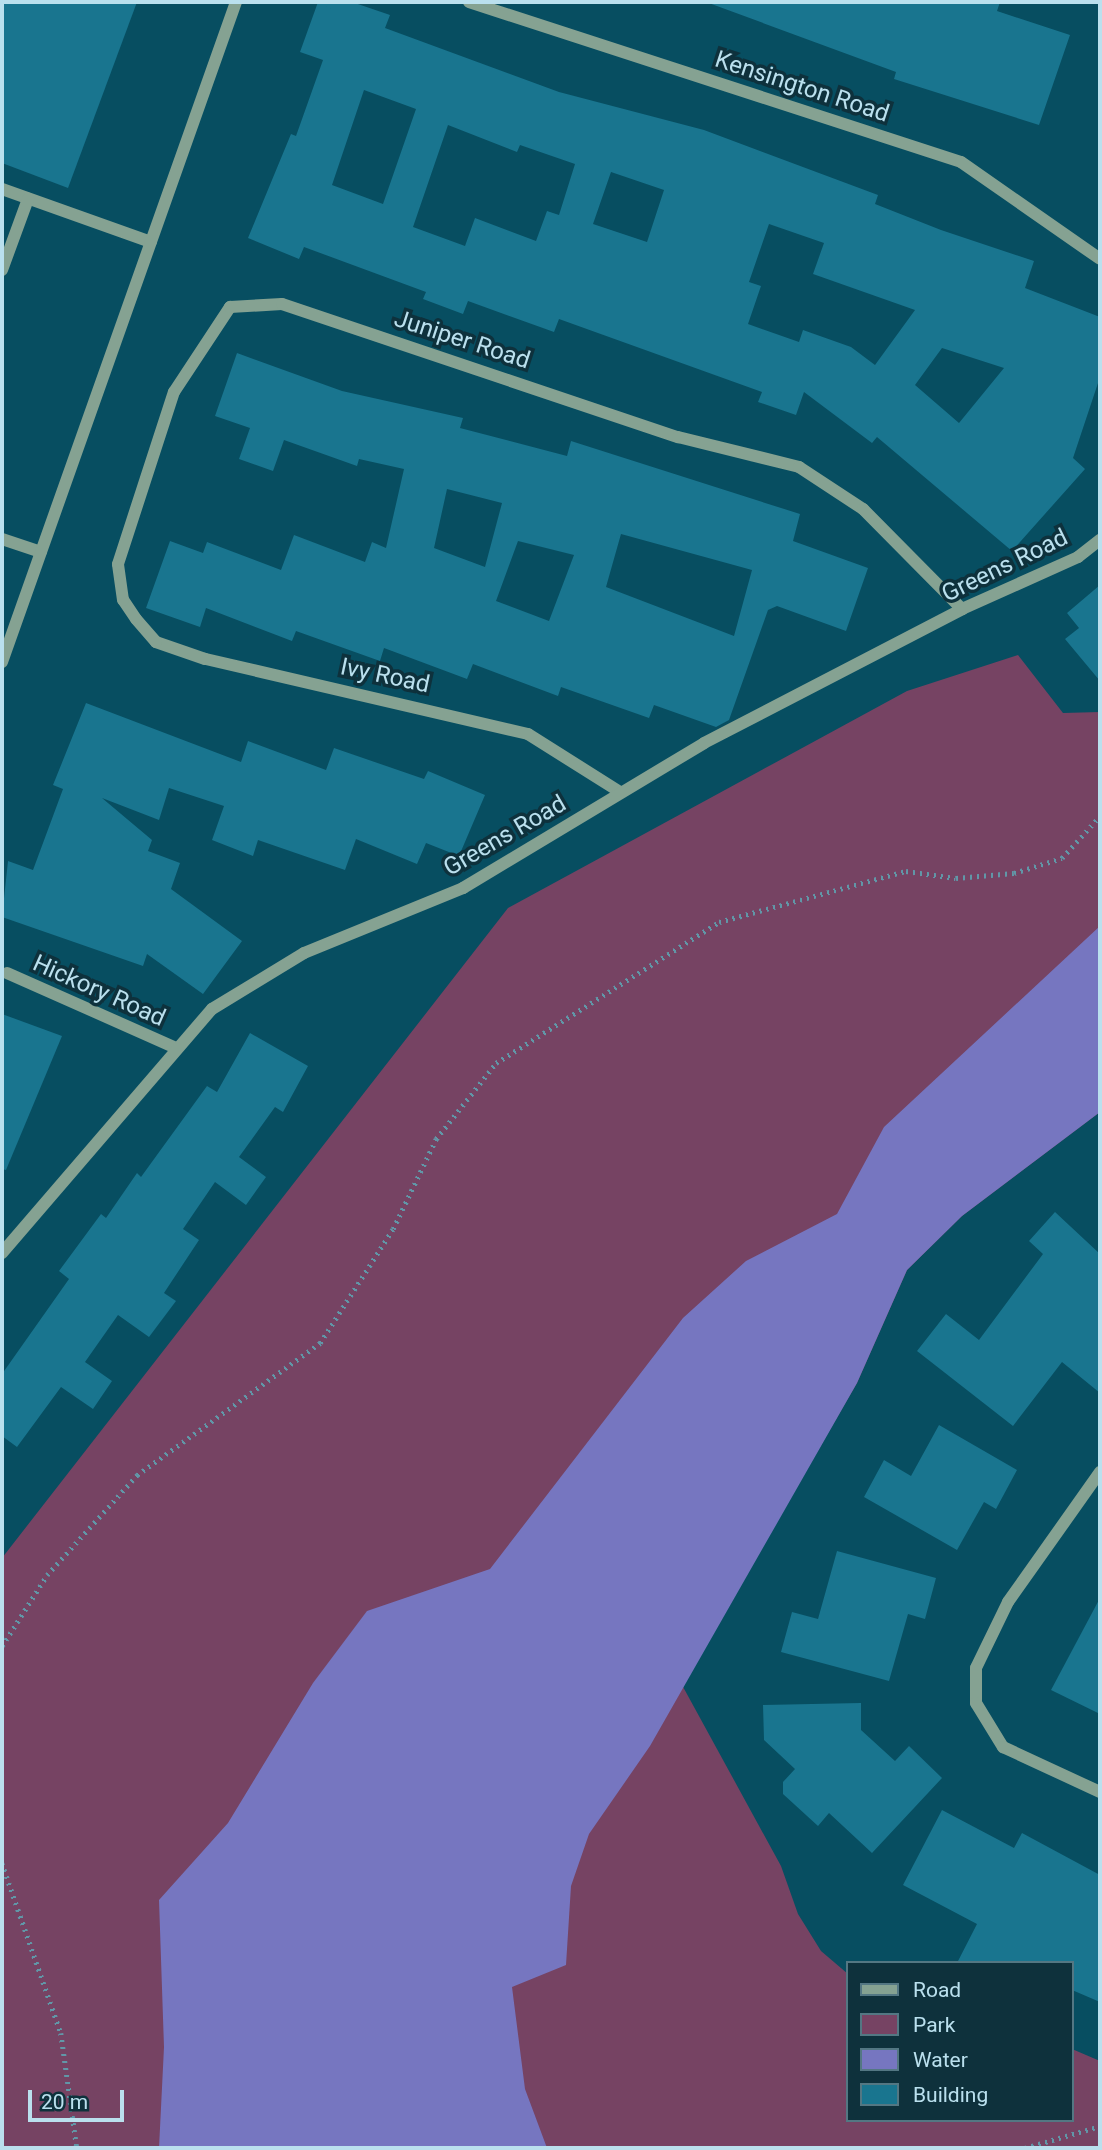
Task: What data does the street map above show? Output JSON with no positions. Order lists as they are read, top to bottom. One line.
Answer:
{"streets":{"street":["Kensington Road","Juniper Road","Greens Road","Ivy Road","Hickory Road"]},"crossings":[["Juniper Road","Greens Road"],["Juniper Road","Ivy Road"],["Greens Road","Ivy Road"],["Greens Road","Hickory Road"]],"legend":["Road","Park","Water","Building"],"scale_bar":"20 m"}
